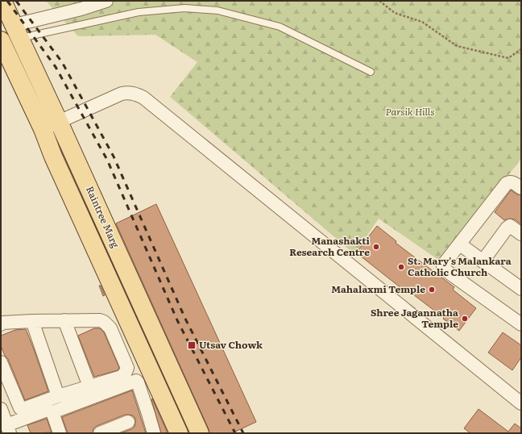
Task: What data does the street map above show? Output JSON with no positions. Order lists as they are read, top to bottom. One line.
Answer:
{"streets":{"main road":["Raintree Marg"]},"parks":["Parsik Hills"],"places":{"other":["Manashakti Research Centre","St. Mary's Malankara Catholic Church","Mahalaxmi Temple","Shree Jagannatha Temple"],"transit":["Utsav Chowk"]}}
